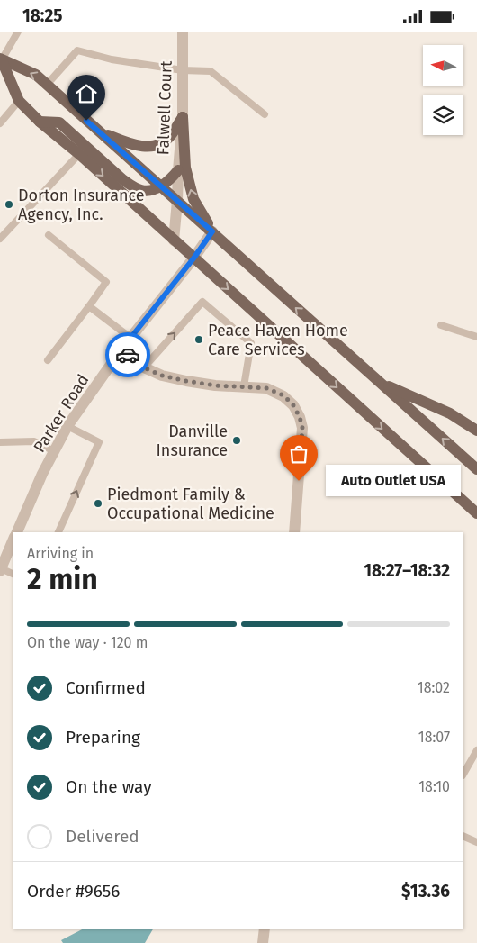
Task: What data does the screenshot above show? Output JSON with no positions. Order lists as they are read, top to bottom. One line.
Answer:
{"streets":{"street":["Falwell Court","Parker Road"]},"places":["Dorton Insurance Agency, Inc.","Peace Haven Home Care Services","Danville Insurance","Auto Outlet USA","Piedmont Family & Occupational Medicine"],"north":"left","page":{"status":"18:25","bubble":"Auto Outlet USA","heading":["2 min","Arriving in","18:27–18:32"],"panel":["Order #9656","$13.36"],"bar":"On the way · 120 m","list":[["Confirmed","18:02"],["Preparing","18:07"],["On the way","18:10"],"Delivered"]}}
